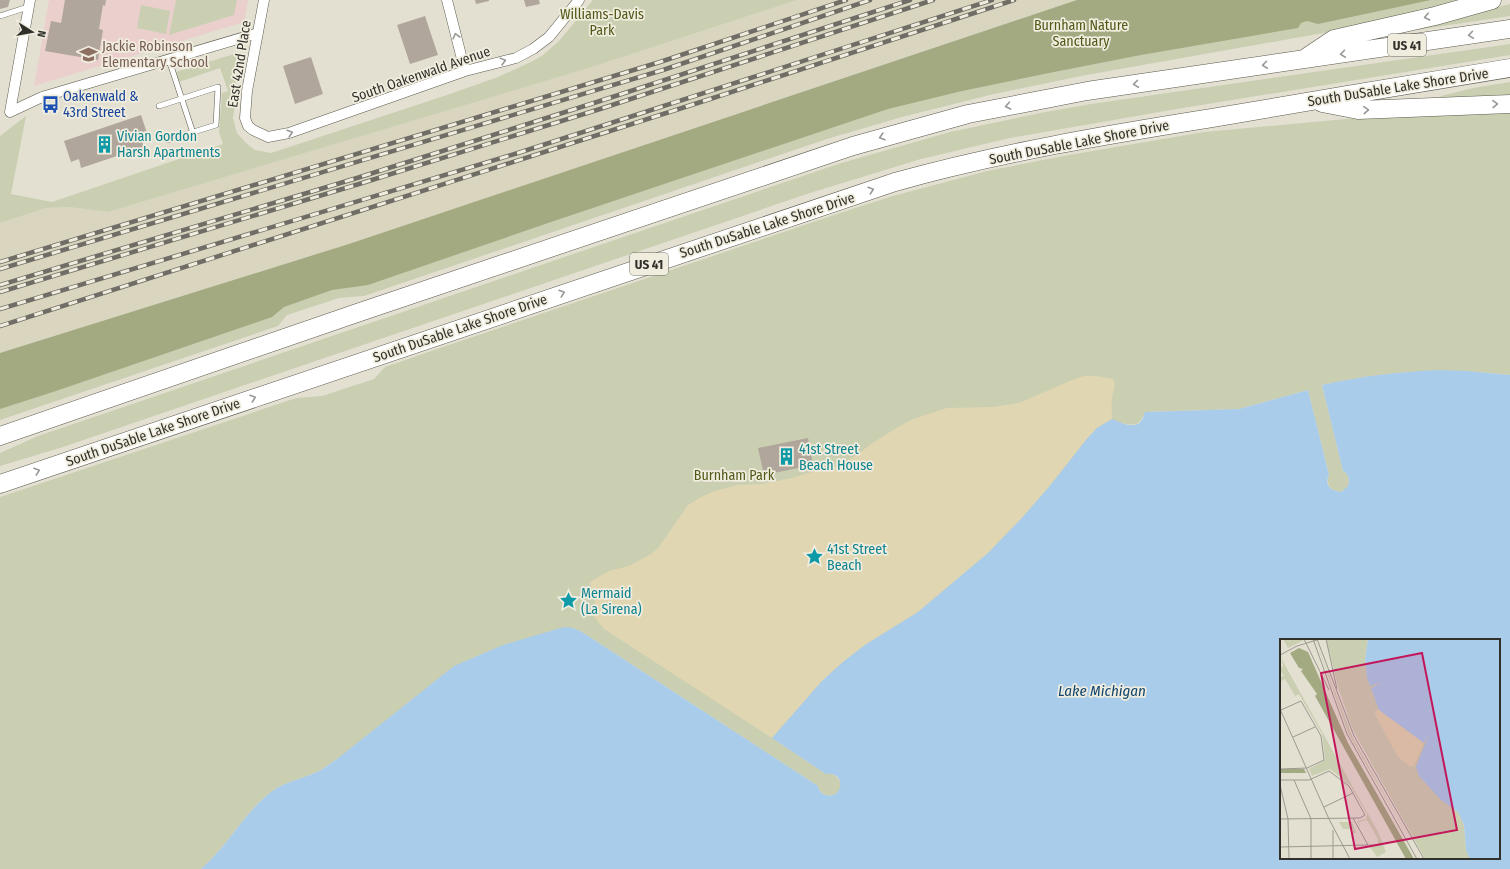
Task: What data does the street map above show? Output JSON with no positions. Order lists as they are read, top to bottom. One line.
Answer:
{"streets":{"highway":["US 41","South DuSable Lake Shore Drive"],"street":["East 42nd Place","South Oakenwald Avenue"]},"crossings":[["East 42nd Place","South Oakenwald Avenue"]],"one_way":["South Oakenwald Avenue"],"water":["Lake Michigan"],"parks":["Williams-Davis Park","Burnham Nature Sanctuary","Burnham Park"],"places":{"school or university":["Jackie Robinson Elementary School"],"bus stop":["Oakenwald & 43rd Street"],"building":["Vivian Gordon Harsh Apartments","41st Street Beach House"],"place":["41st Street Beach","Mermaid (La Sirena)"]},"north":"right"}
